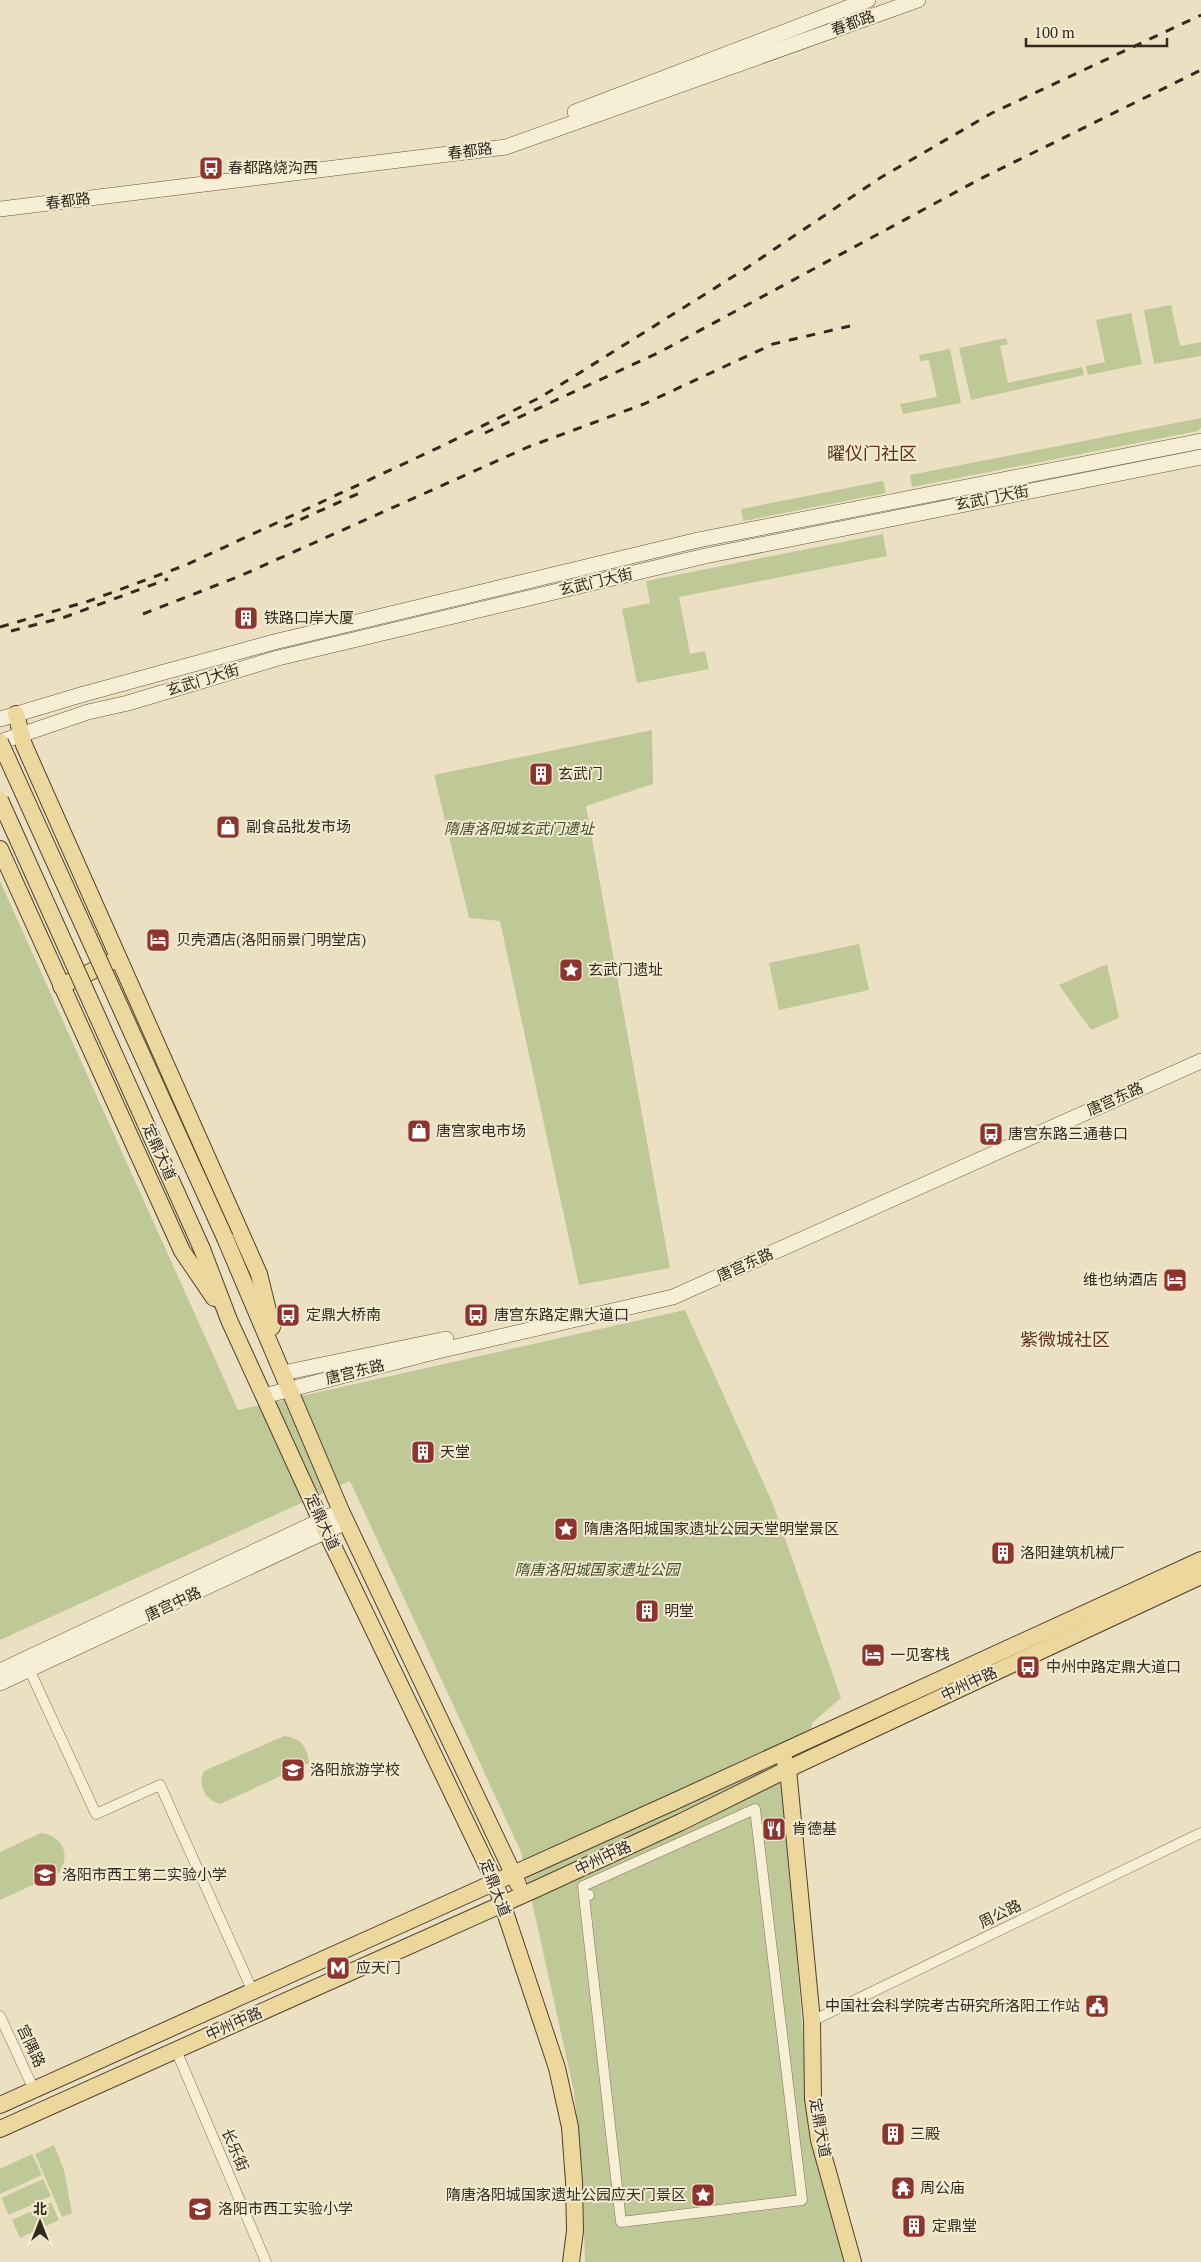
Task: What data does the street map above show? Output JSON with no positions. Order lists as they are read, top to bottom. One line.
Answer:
{"streets":{"main road":["春都路","玄武门大街","唐宫东路","定鼎大道","唐宫中路","中州中路"],"street":["周公路","宫隅路","长乐街"]},"crossings":[["玄武门大街","定鼎大道"],["唐宫东路","定鼎大道"],["定鼎大道","唐宫中路"],["定鼎大道","中州中路"],["定鼎大道","周公路"],["中州中路","宫隅路"],["中州中路","长乐街"]],"districts":["曜仪门社区","紫微城社区"],"parks":["隋唐洛阳城玄武门遗址","隋唐洛阳城国家遗址公园"],"places":{"bus stop":["春都路烧沟西","唐宫东路三通巷口","定鼎大桥南","唐宫东路定鼎大道口","中州中路定鼎大道口"],"building":["铁路口岸大厦","玄武门","天堂","洛阳建筑机械厂","明堂","三殿","定鼎堂"],"shop":["副食品批发市场","唐宫家电市场"],"hotel":["贝壳酒店(洛阳丽景门明堂店)","维也纳酒店","一见客栈"],"place":["玄武门遗址","隋唐洛阳城国家遗址公园天堂明堂景区","隋唐洛阳城国家遗址公园应天门景区"],"school or university":["洛阳旅游学校","洛阳市西工第二实验小学","洛阳市西工实验小学"],"restaurant":["肯德基"],"metro station":["应天门"],"public building":["中国社会科学院考古研究所洛阳工作站"],"temple":["周公庙"]},"scale_bar":"100 m","north":"top"}
